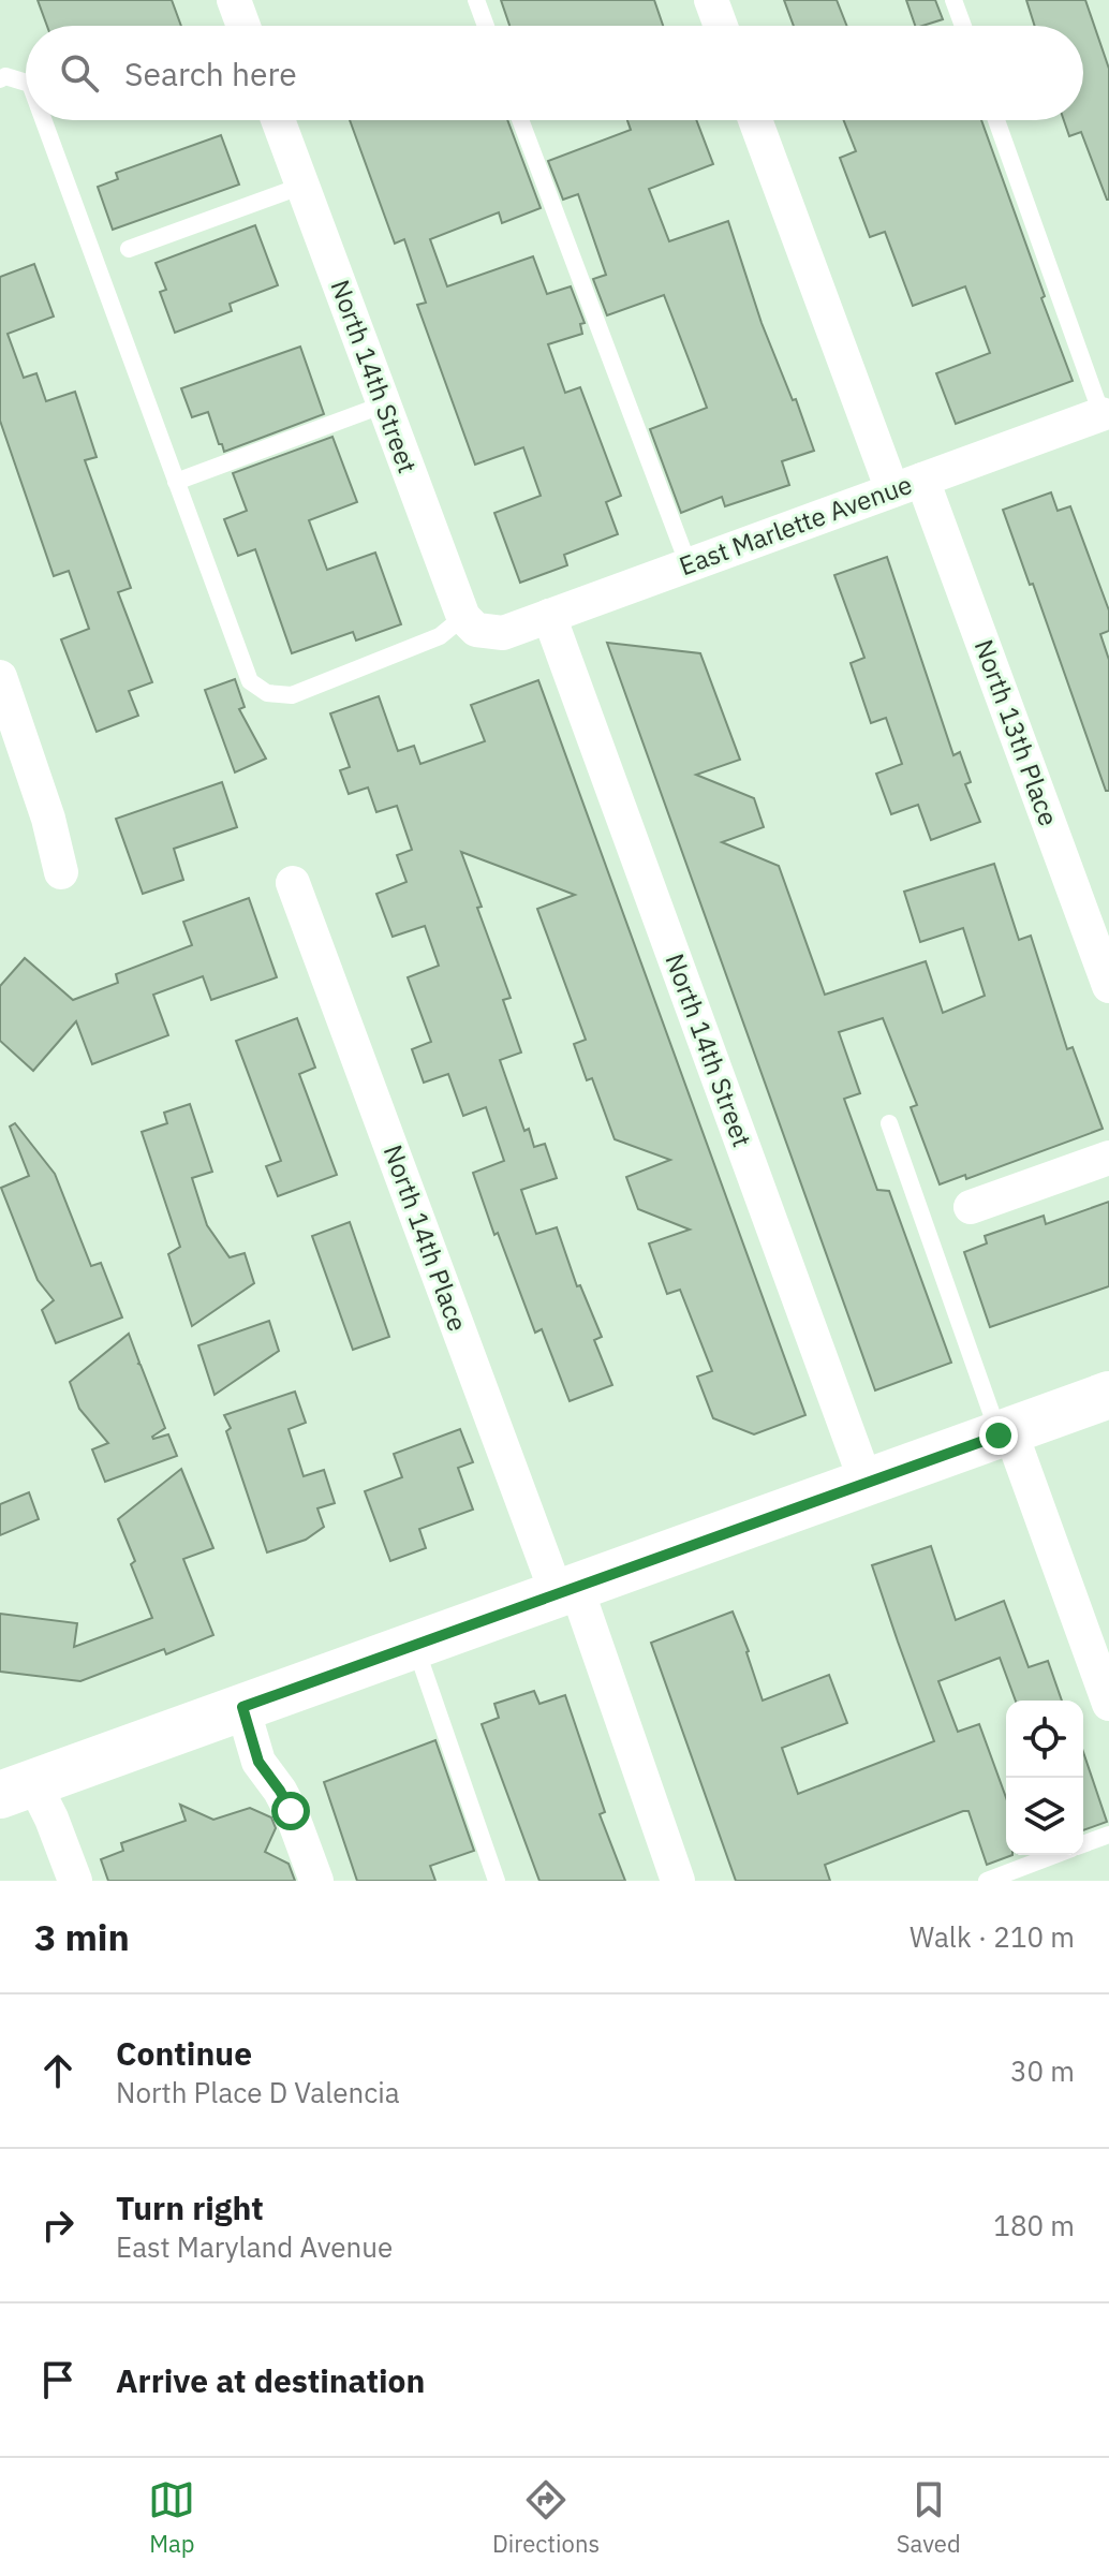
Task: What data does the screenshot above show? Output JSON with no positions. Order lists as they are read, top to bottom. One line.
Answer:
{"streets":{"street":["North 14th Street","East Marlette Avenue","North 13th Place","North 14th Place"]},"crossings":[["North 14th Street","East Marlette Avenue"],["East Marlette Avenue","North 13th Place"]],"page":{"search":"Search here","heading":["3 min","Walk · 210 m"],"list":[["Continue","North Place D Valencia","30 m"],["Turn right","East Maryland Avenue","180 m"],"Arrive at destination"],"nav":["Map","Directions","Saved"]}}
